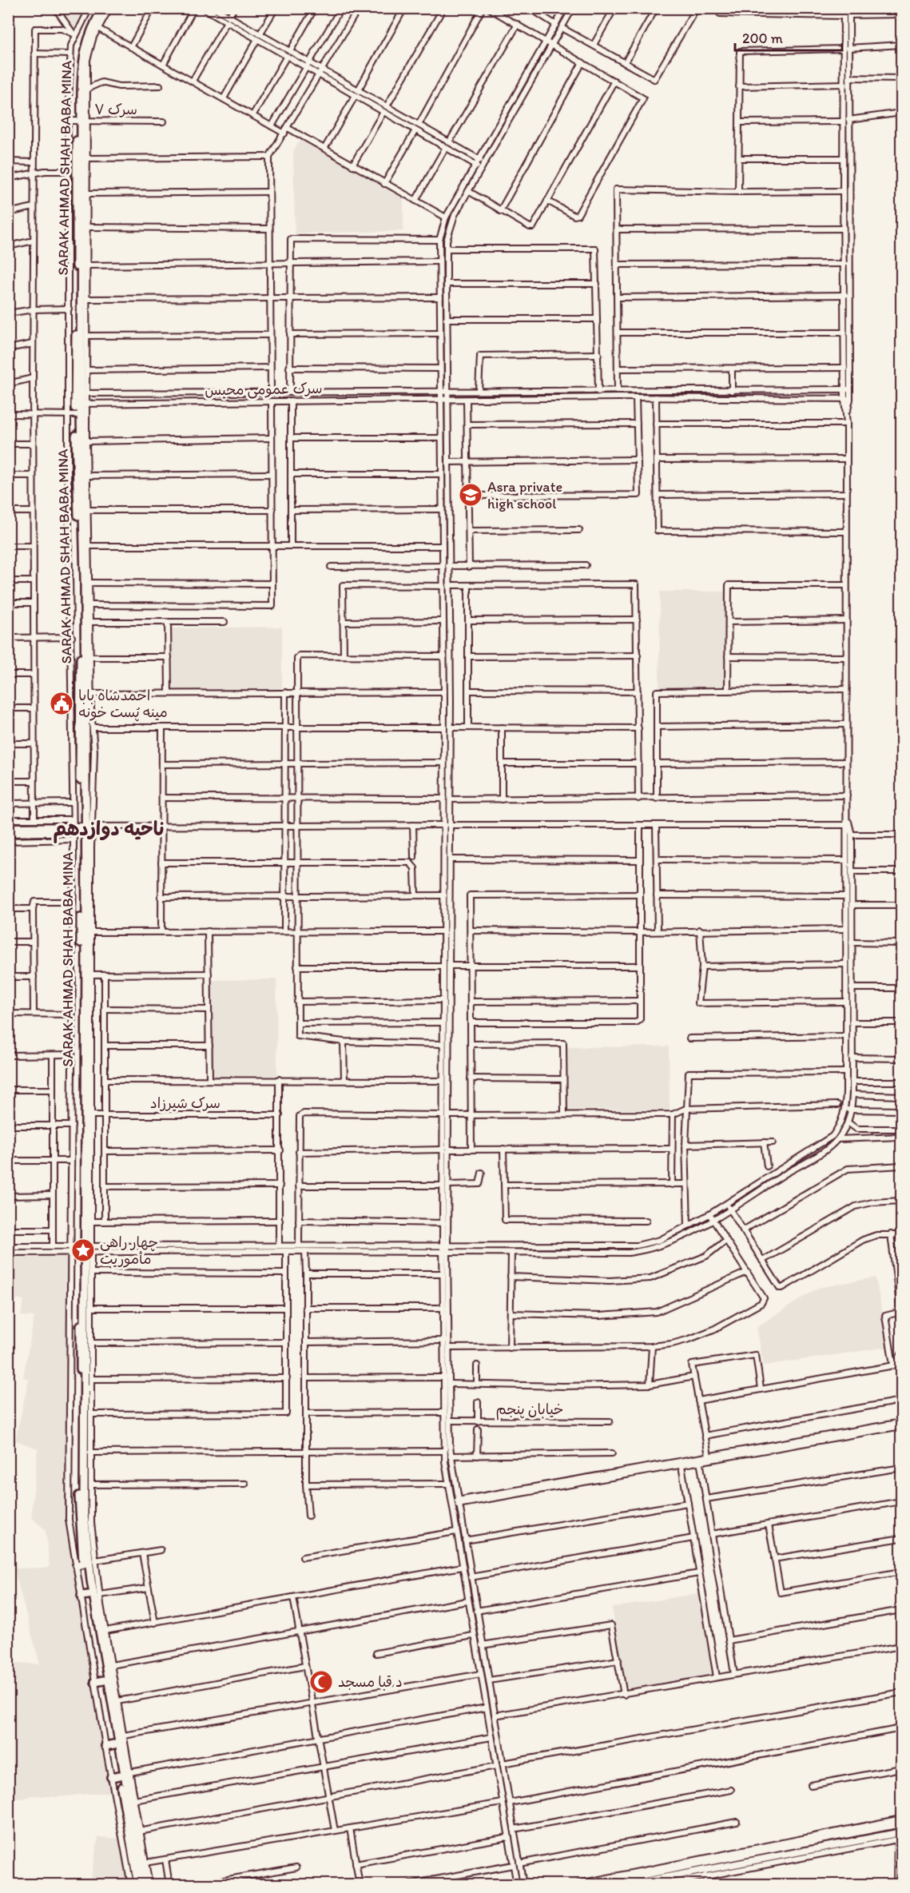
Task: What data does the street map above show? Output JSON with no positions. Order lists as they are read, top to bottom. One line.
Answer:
{"streets":{"highway":["SARAK AHMAD SHAH BABA MINA"],"street":["سرک ۷","سرک عمومی محبس","سرک شیرزاد","خیابان پنجم"]},"crossings":[["سرک ۷","SARAK AHMAD SHAH BABA MINA"]],"districts":["ناحیه دوازدهم"],"places":{"school or university":["Asra private high school"],"public building":["احمدشاه بابا مینه پُست خونه"],"place":["چهار راهی مأموریت"],"mosque":["د قبا مسجد"]},"scale_bar":"200 m"}
